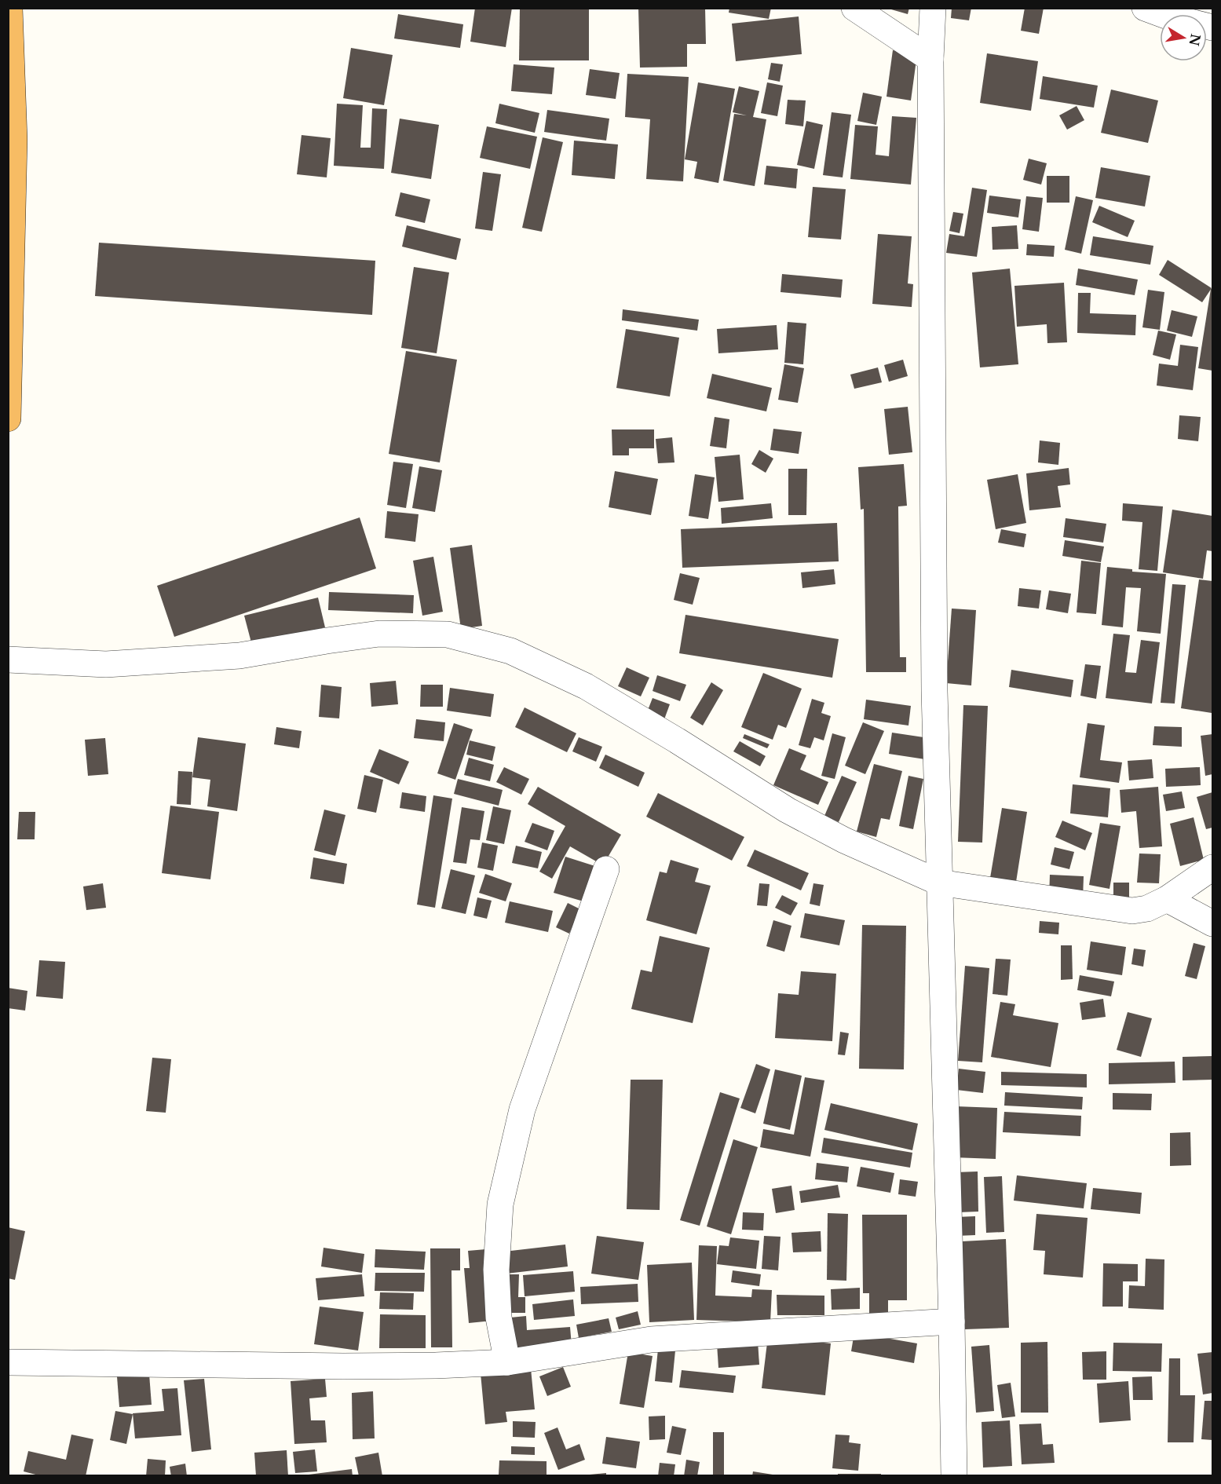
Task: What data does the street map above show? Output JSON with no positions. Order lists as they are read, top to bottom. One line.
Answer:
{"north":"right"}
